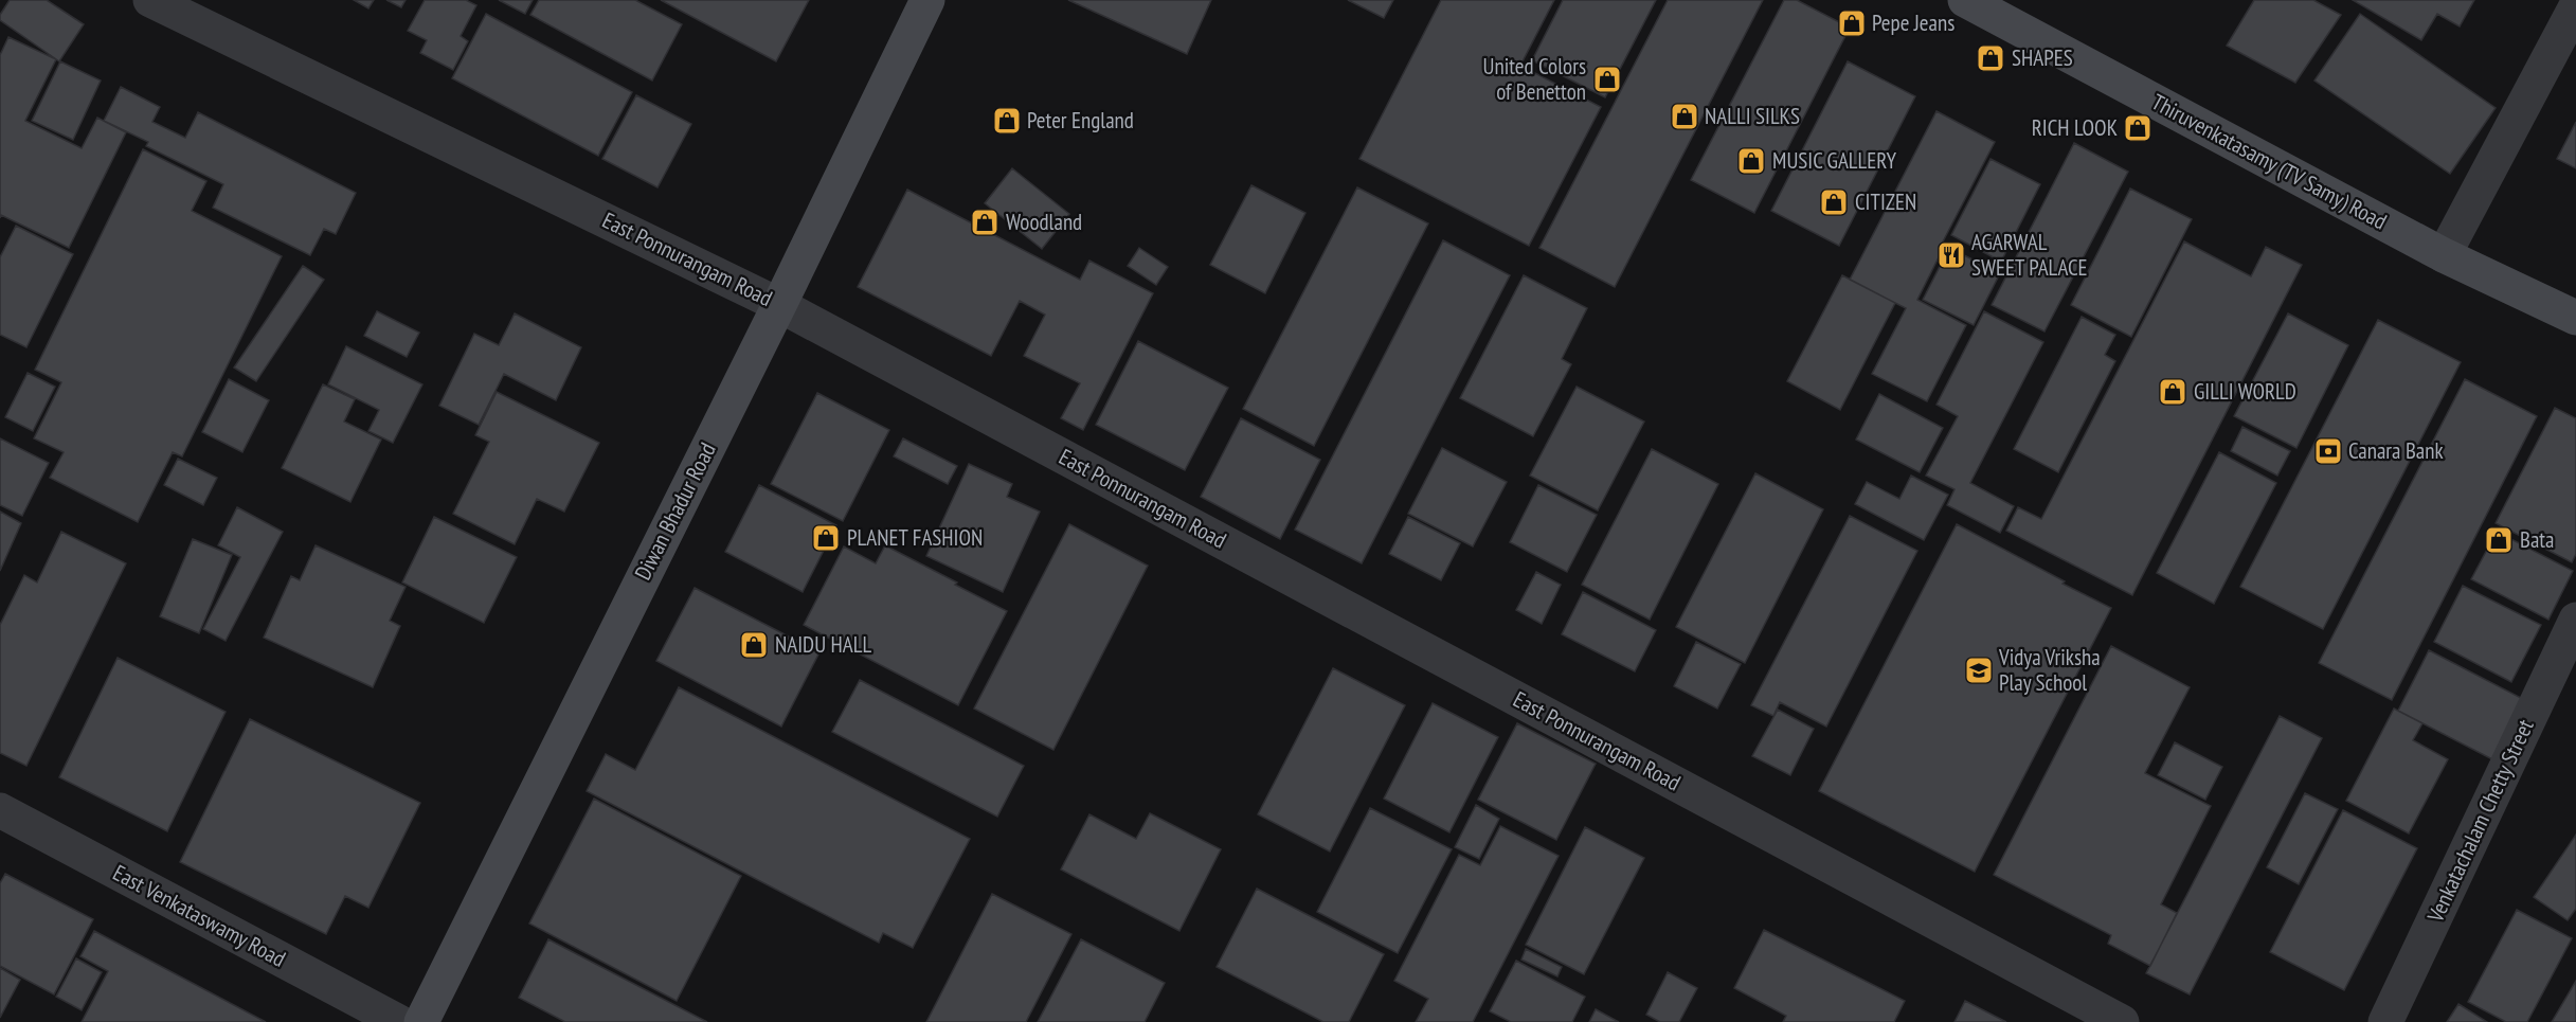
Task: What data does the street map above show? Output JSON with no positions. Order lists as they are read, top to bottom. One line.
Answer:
{"streets":{"street":["Thiruvenkatasamy (TV Samy) Road","East Ponnurangam Road","Diwan Bhadur Road","Venkatachalam Chetty Street","East Venkataswamy Road"]},"crossings":[["East Ponnurangam Road","Diwan Bhadur Road"]],"places":{"shop":["Pepe Jeans","SHAPES","United Colors of Benetton","NALLI SILKS","Peter England","RICH LOOK","MUSIC GALLERY","CITIZEN","Woodland","GILLI WORLD","PLANET FASHION","Bata","NAIDU HALL"],"restaurant":["AGARWAL SWEET PALACE"],"bank":["Canara Bank"],"school or university":["Vidya Vriksha Play School"]}}
